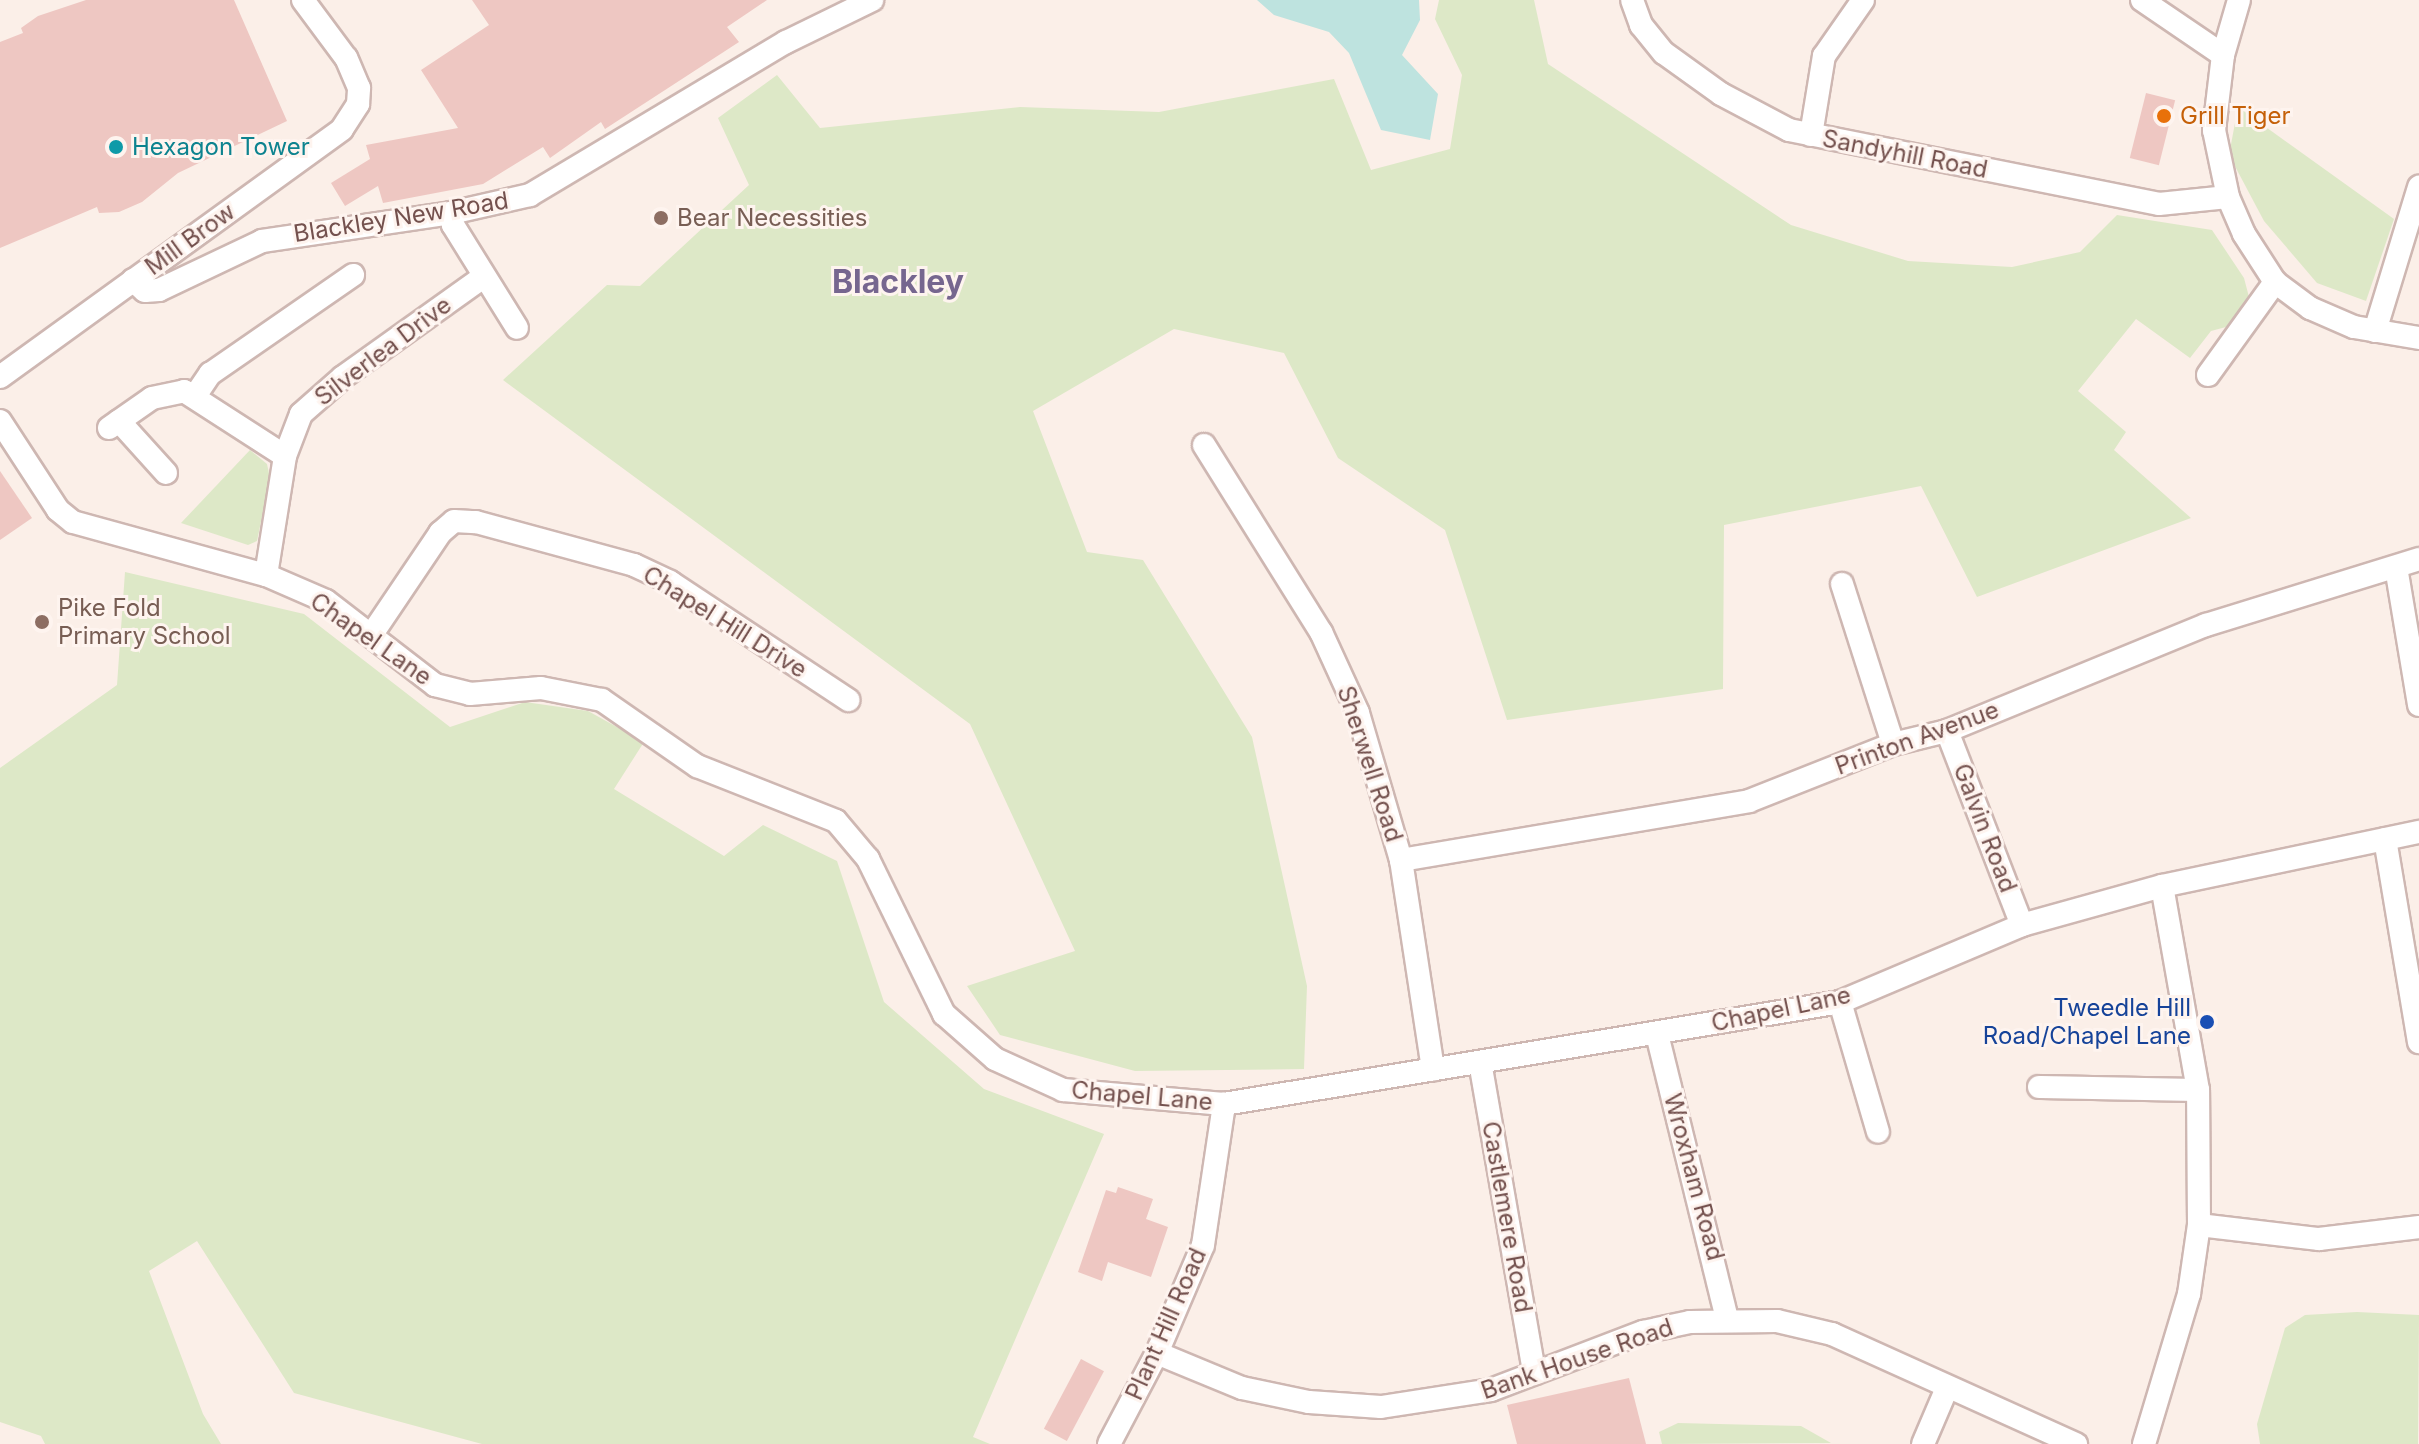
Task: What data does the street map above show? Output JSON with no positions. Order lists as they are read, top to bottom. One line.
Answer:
{"streets":{"street":["Sandyhill Road","Blackley New Road","Mill Brow","Silverlea Drive","Chapel Hill Drive","Chapel Lane","Printon Avenue","Sherwell Road","Galvin Road","Wroxham Road","Castlemere Road","Plant Hill Road","Bank House Road"]},"crossings":[["Blackley New Road","Mill Brow"],["Silverlea Drive","Chapel Lane"],["Chapel Hill Drive","Chapel Lane"],["Chapel Lane","Sherwell Road"],["Chapel Lane","Galvin Road"],["Chapel Lane","Wroxham Road"],["Chapel Lane","Castlemere Road"],["Chapel Lane","Plant Hill Road"],["Printon Avenue","Sherwell Road"],["Printon Avenue","Galvin Road"],["Wroxham Road","Bank House Road"],["Castlemere Road","Bank House Road"],["Plant Hill Road","Bank House Road"]],"districts":["Blackley"],"places":["Grill Tiger","Hexagon Tower","Bear Necessities","Pike Fold Primary School","Tweedle Hill Road/Chapel Lane"]}
